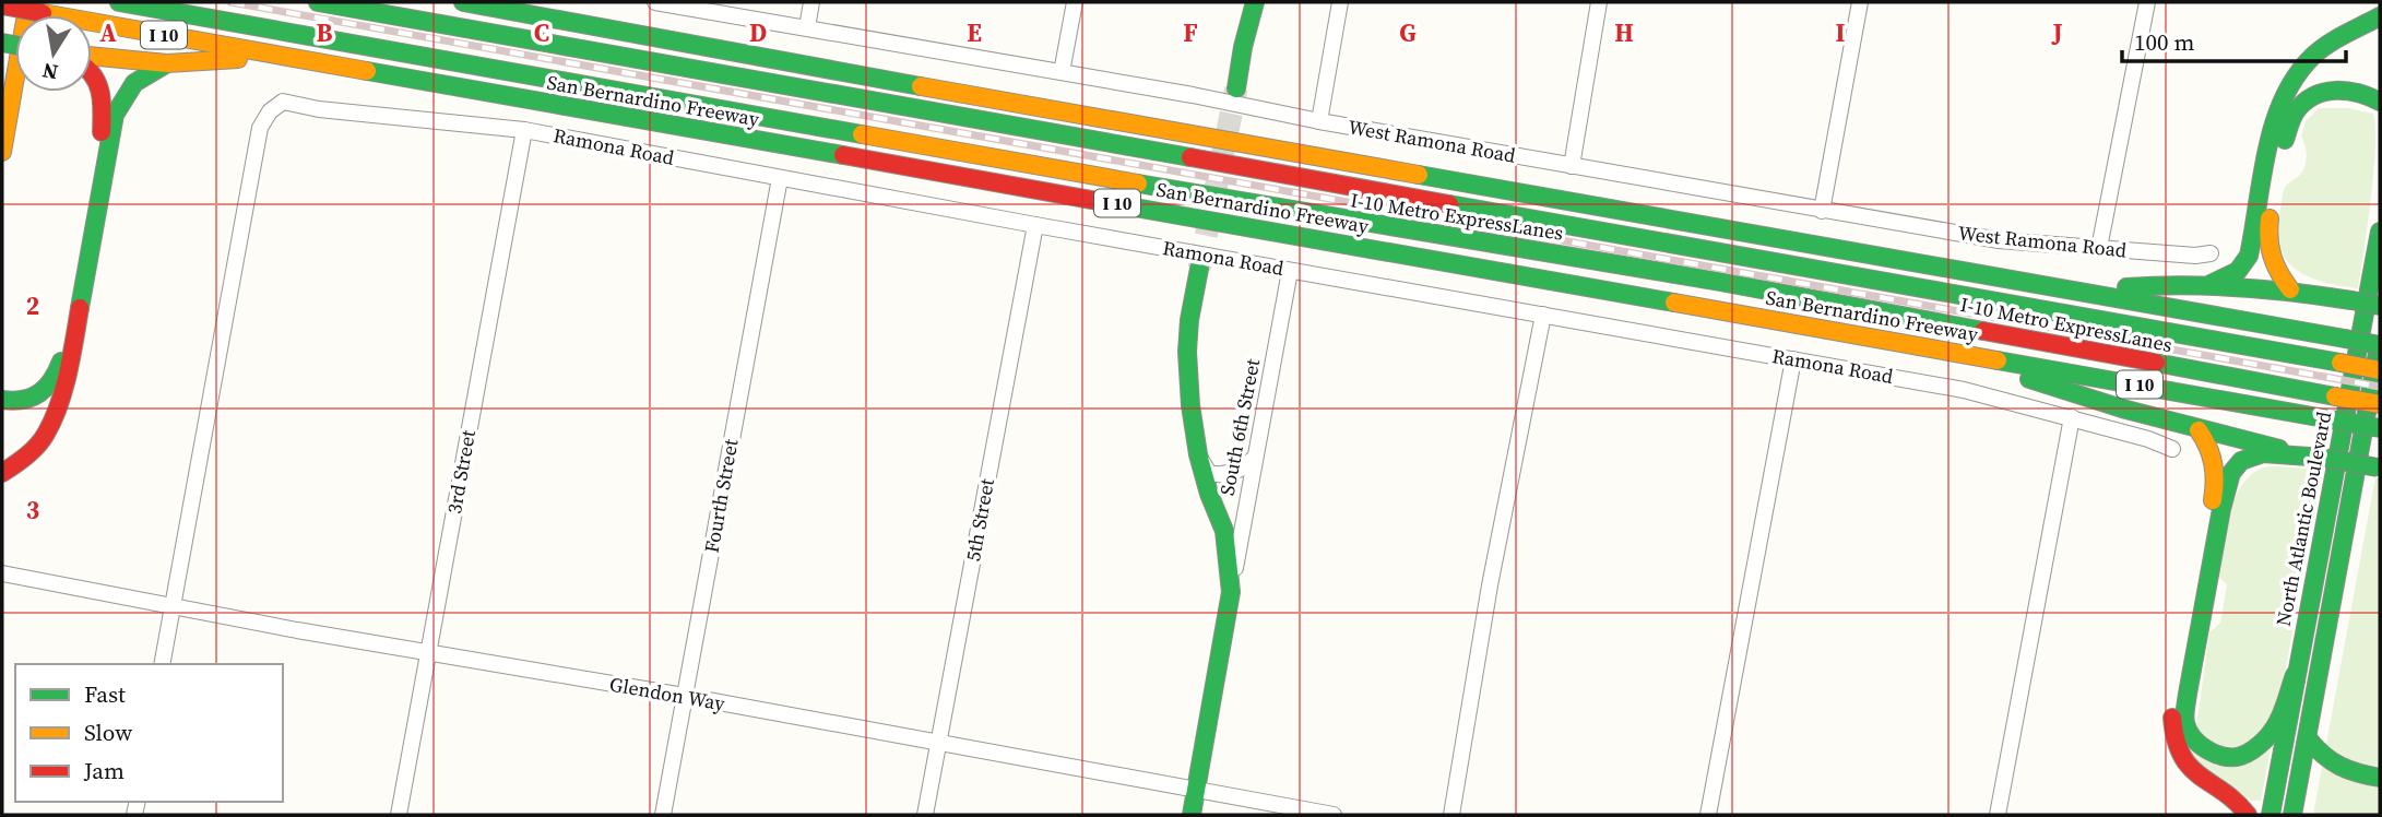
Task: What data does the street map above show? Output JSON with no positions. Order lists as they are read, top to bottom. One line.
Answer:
{"streets":{"main road":["I 10","San Bernardino Freeway","I-10 Metro ExpressLanes","South 6th Street","North Atlantic Boulevard"],"street":["West Ramona Road","Ramona Road","3rd Street","Fourth Street","5th Street","Glendon Way"]},"crossings":[["Ramona Road","South 6th Street"],["Ramona Road","3rd Street"],["Ramona Road","Fourth Street"],["Ramona Road","5th Street"],["Ramona Road","Glendon Way"],["South 6th Street","Glendon Way"],["3rd Street","Glendon Way"],["Fourth Street","Glendon Way"],["5th Street","Glendon Way"]],"legend":["Fast","Slow","Jam"],"scale_bar":"100 m","north":"bottom","grid":{"columns":["A","B","C","D","E","F","G","H","I","J"],"rows":["2","3"]}}
